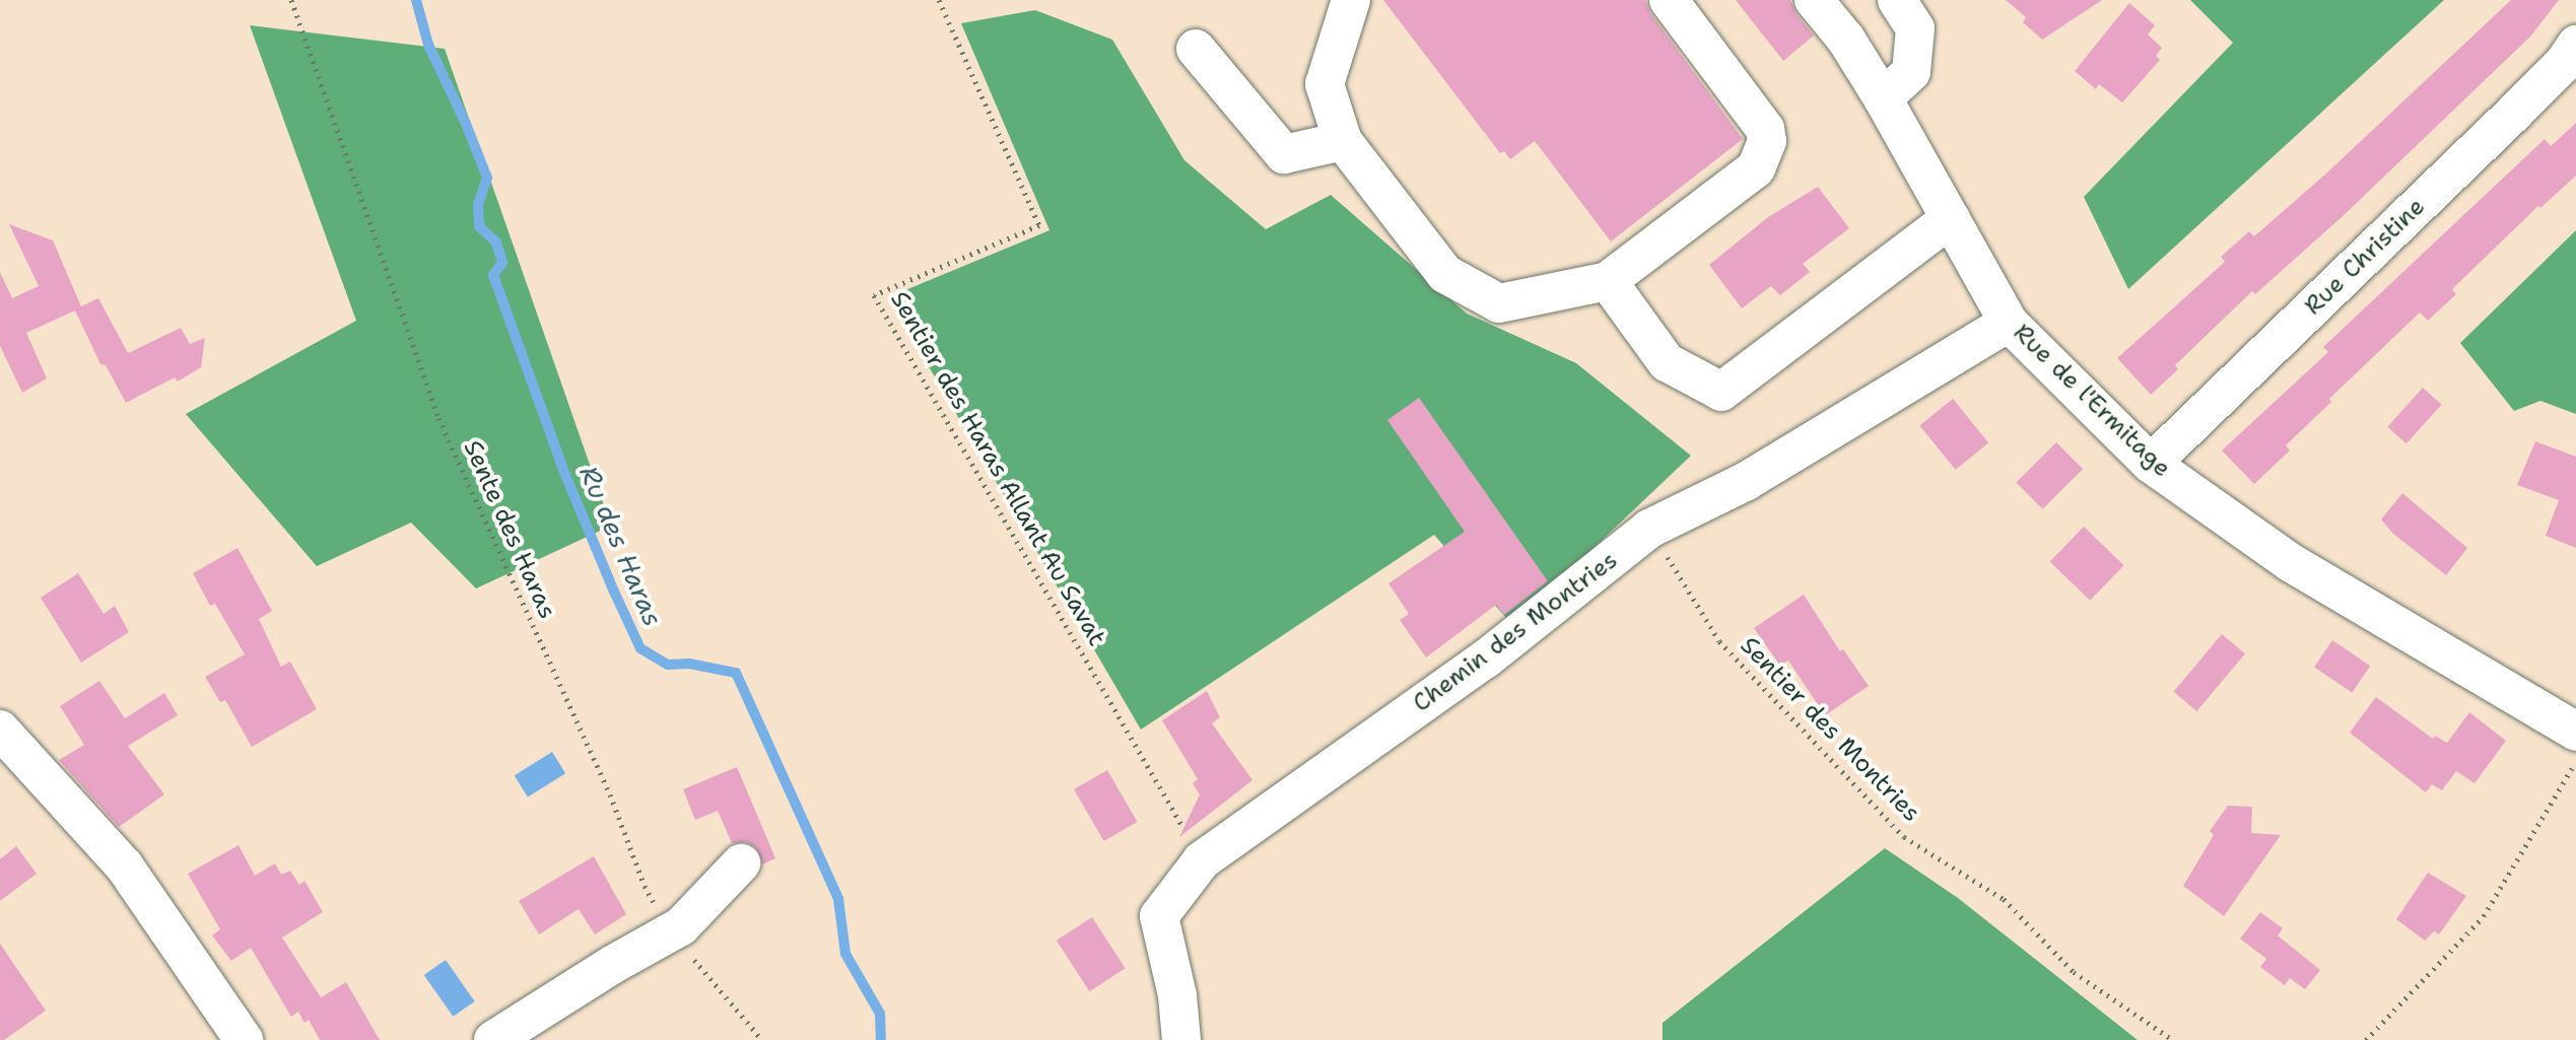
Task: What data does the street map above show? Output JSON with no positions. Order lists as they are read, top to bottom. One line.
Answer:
{"streets":{"street":["Rue Christine","Rue de l'Ermitage","Chemin des Montries"],"path":["Sentier des Haras Allant Au Savat","Sente des Haras","Sentier des Montries"]},"crossings":[["Rue Christine","Rue de l'Ermitage"],["Rue de l'Ermitage","Chemin des Montries"],["Sentier des Haras Allant Au Savat","Chemin des Montries"],["Chemin des Montries","Sentier des Montries"]],"water":["Ru des Haras"]}
